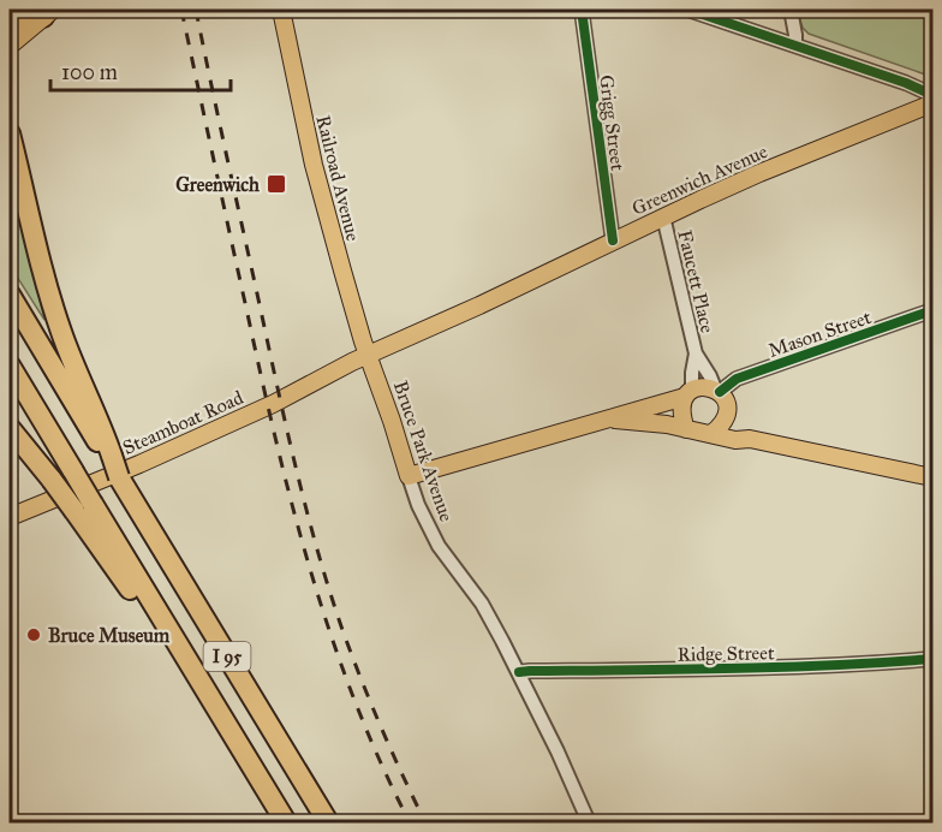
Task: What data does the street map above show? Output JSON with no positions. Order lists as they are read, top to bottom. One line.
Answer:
{"streets":{"highway":["I 95"],"main road":["Railroad Avenue","Greenwich Avenue","Mason Street","Steamboat Road","Bruce Park Avenue"],"street":["Grigg Street","Faucett Place","Ridge Street"]},"crossings":[["Grigg Street","Greenwich Avenue"],["Railroad Avenue","Greenwich Avenue"],["Railroad Avenue","Steamboat Road"],["Railroad Avenue","Bruce Park Avenue"],["Greenwich Avenue","Faucett Place"],["Greenwich Avenue","Steamboat Road"],["Greenwich Avenue","Bruce Park Avenue"],["Faucett Place","Mason Street"],["Mason Street","Bruce Park Avenue"],["Steamboat Road","Bruce Park Avenue"],["Bruce Park Avenue","Ridge Street"]],"places":{"transit":["Greenwich"],"other":["Bruce Museum"]},"scale_bar":"100 m"}
